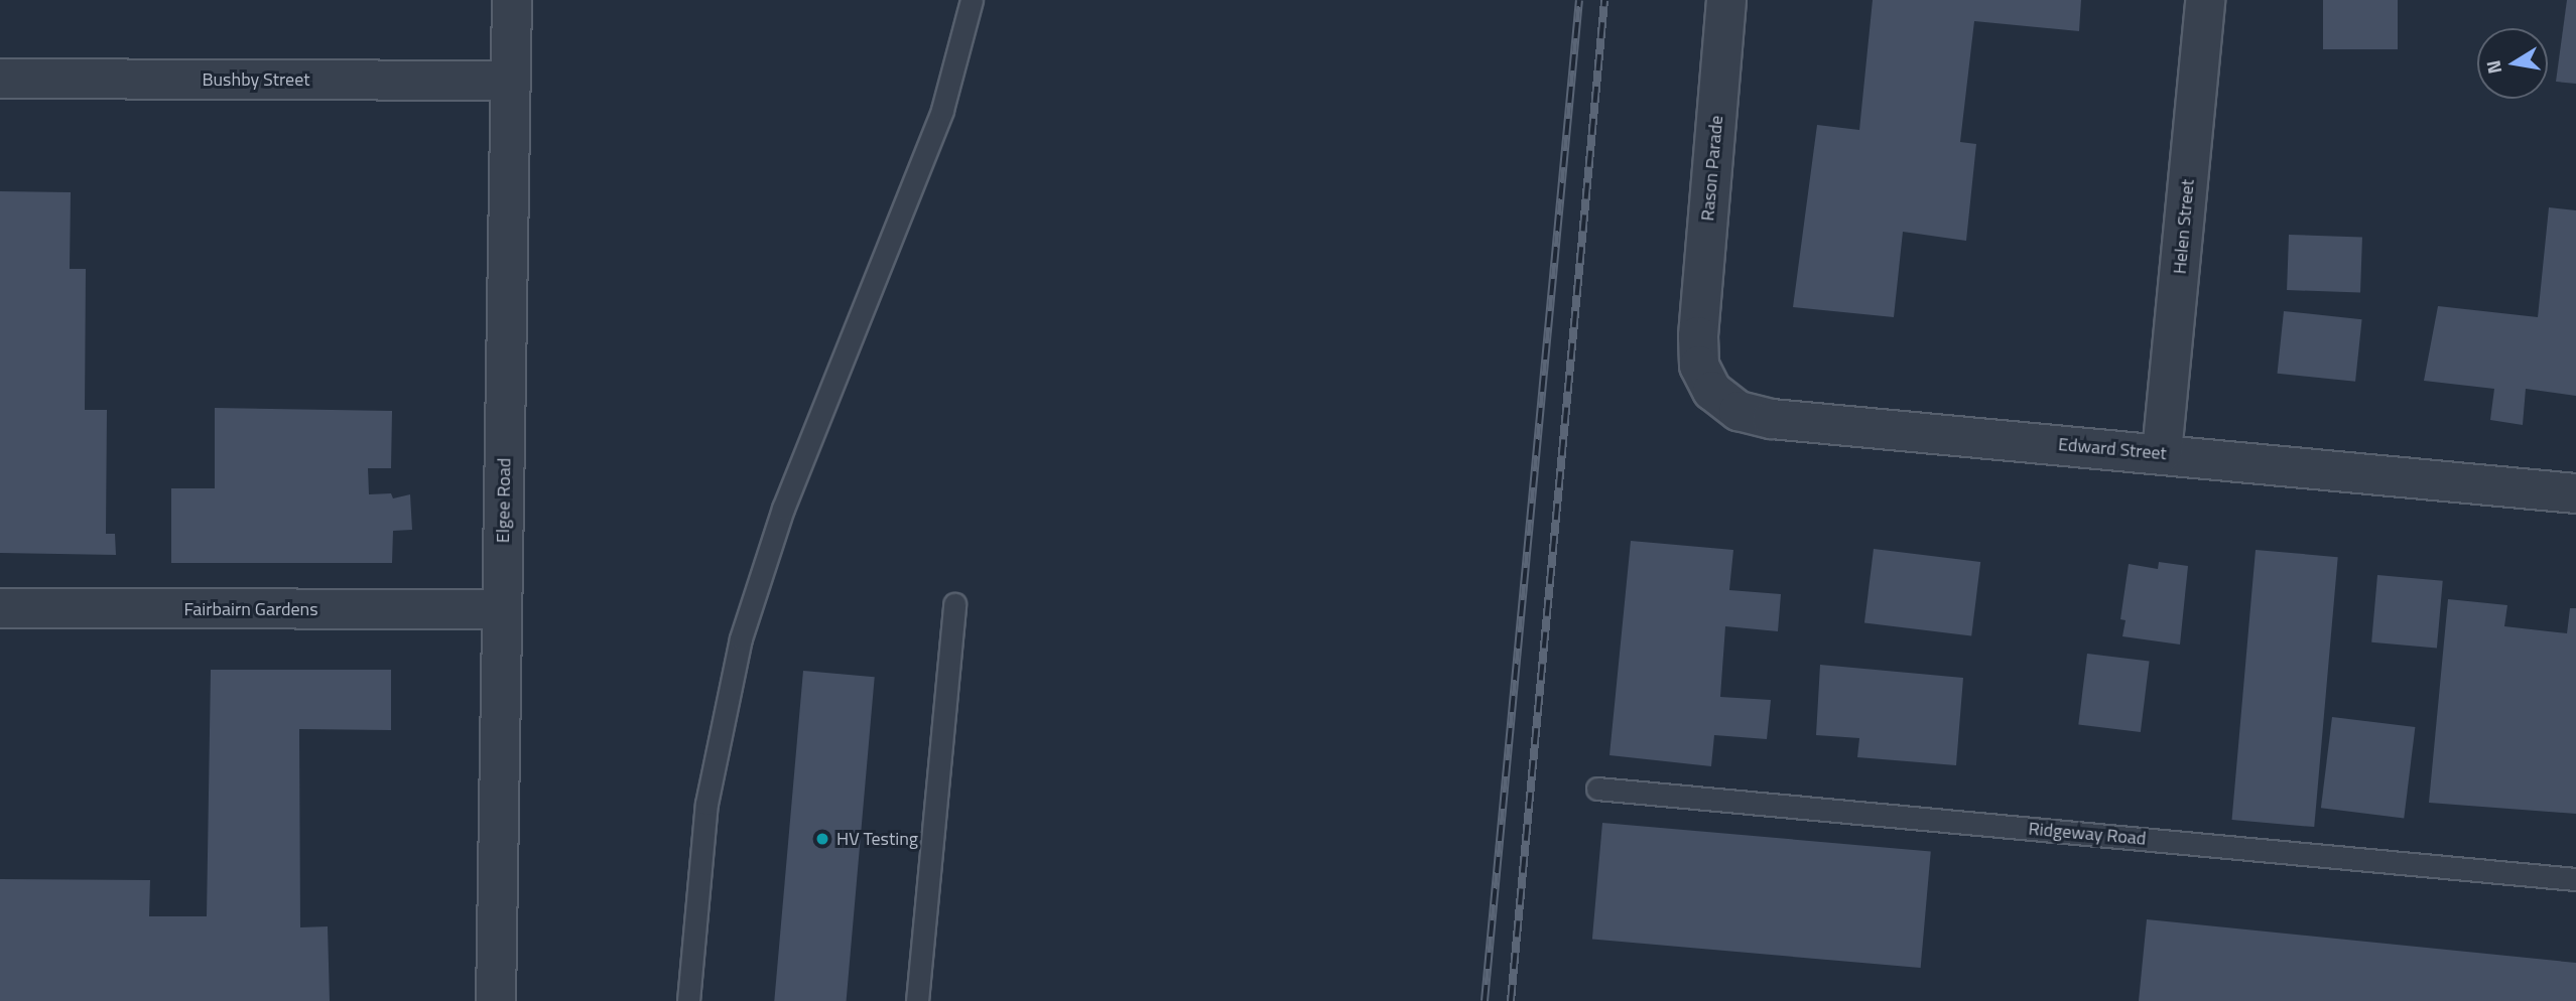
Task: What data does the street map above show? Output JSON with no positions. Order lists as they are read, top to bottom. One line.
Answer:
{"streets":{"street":["Bushby Street","Rason Parade","Helen Street","Edward Street","Elgee Road","Fairbairn Gardens"],"lane":["Ridgeway Road"]},"crossings":[["Bushby Street","Elgee Road"],["Rason Parade","Edward Street"],["Helen Street","Edward Street"],["Elgee Road","Fairbairn Gardens"]],"places":["HV Testing"],"north":"left"}
